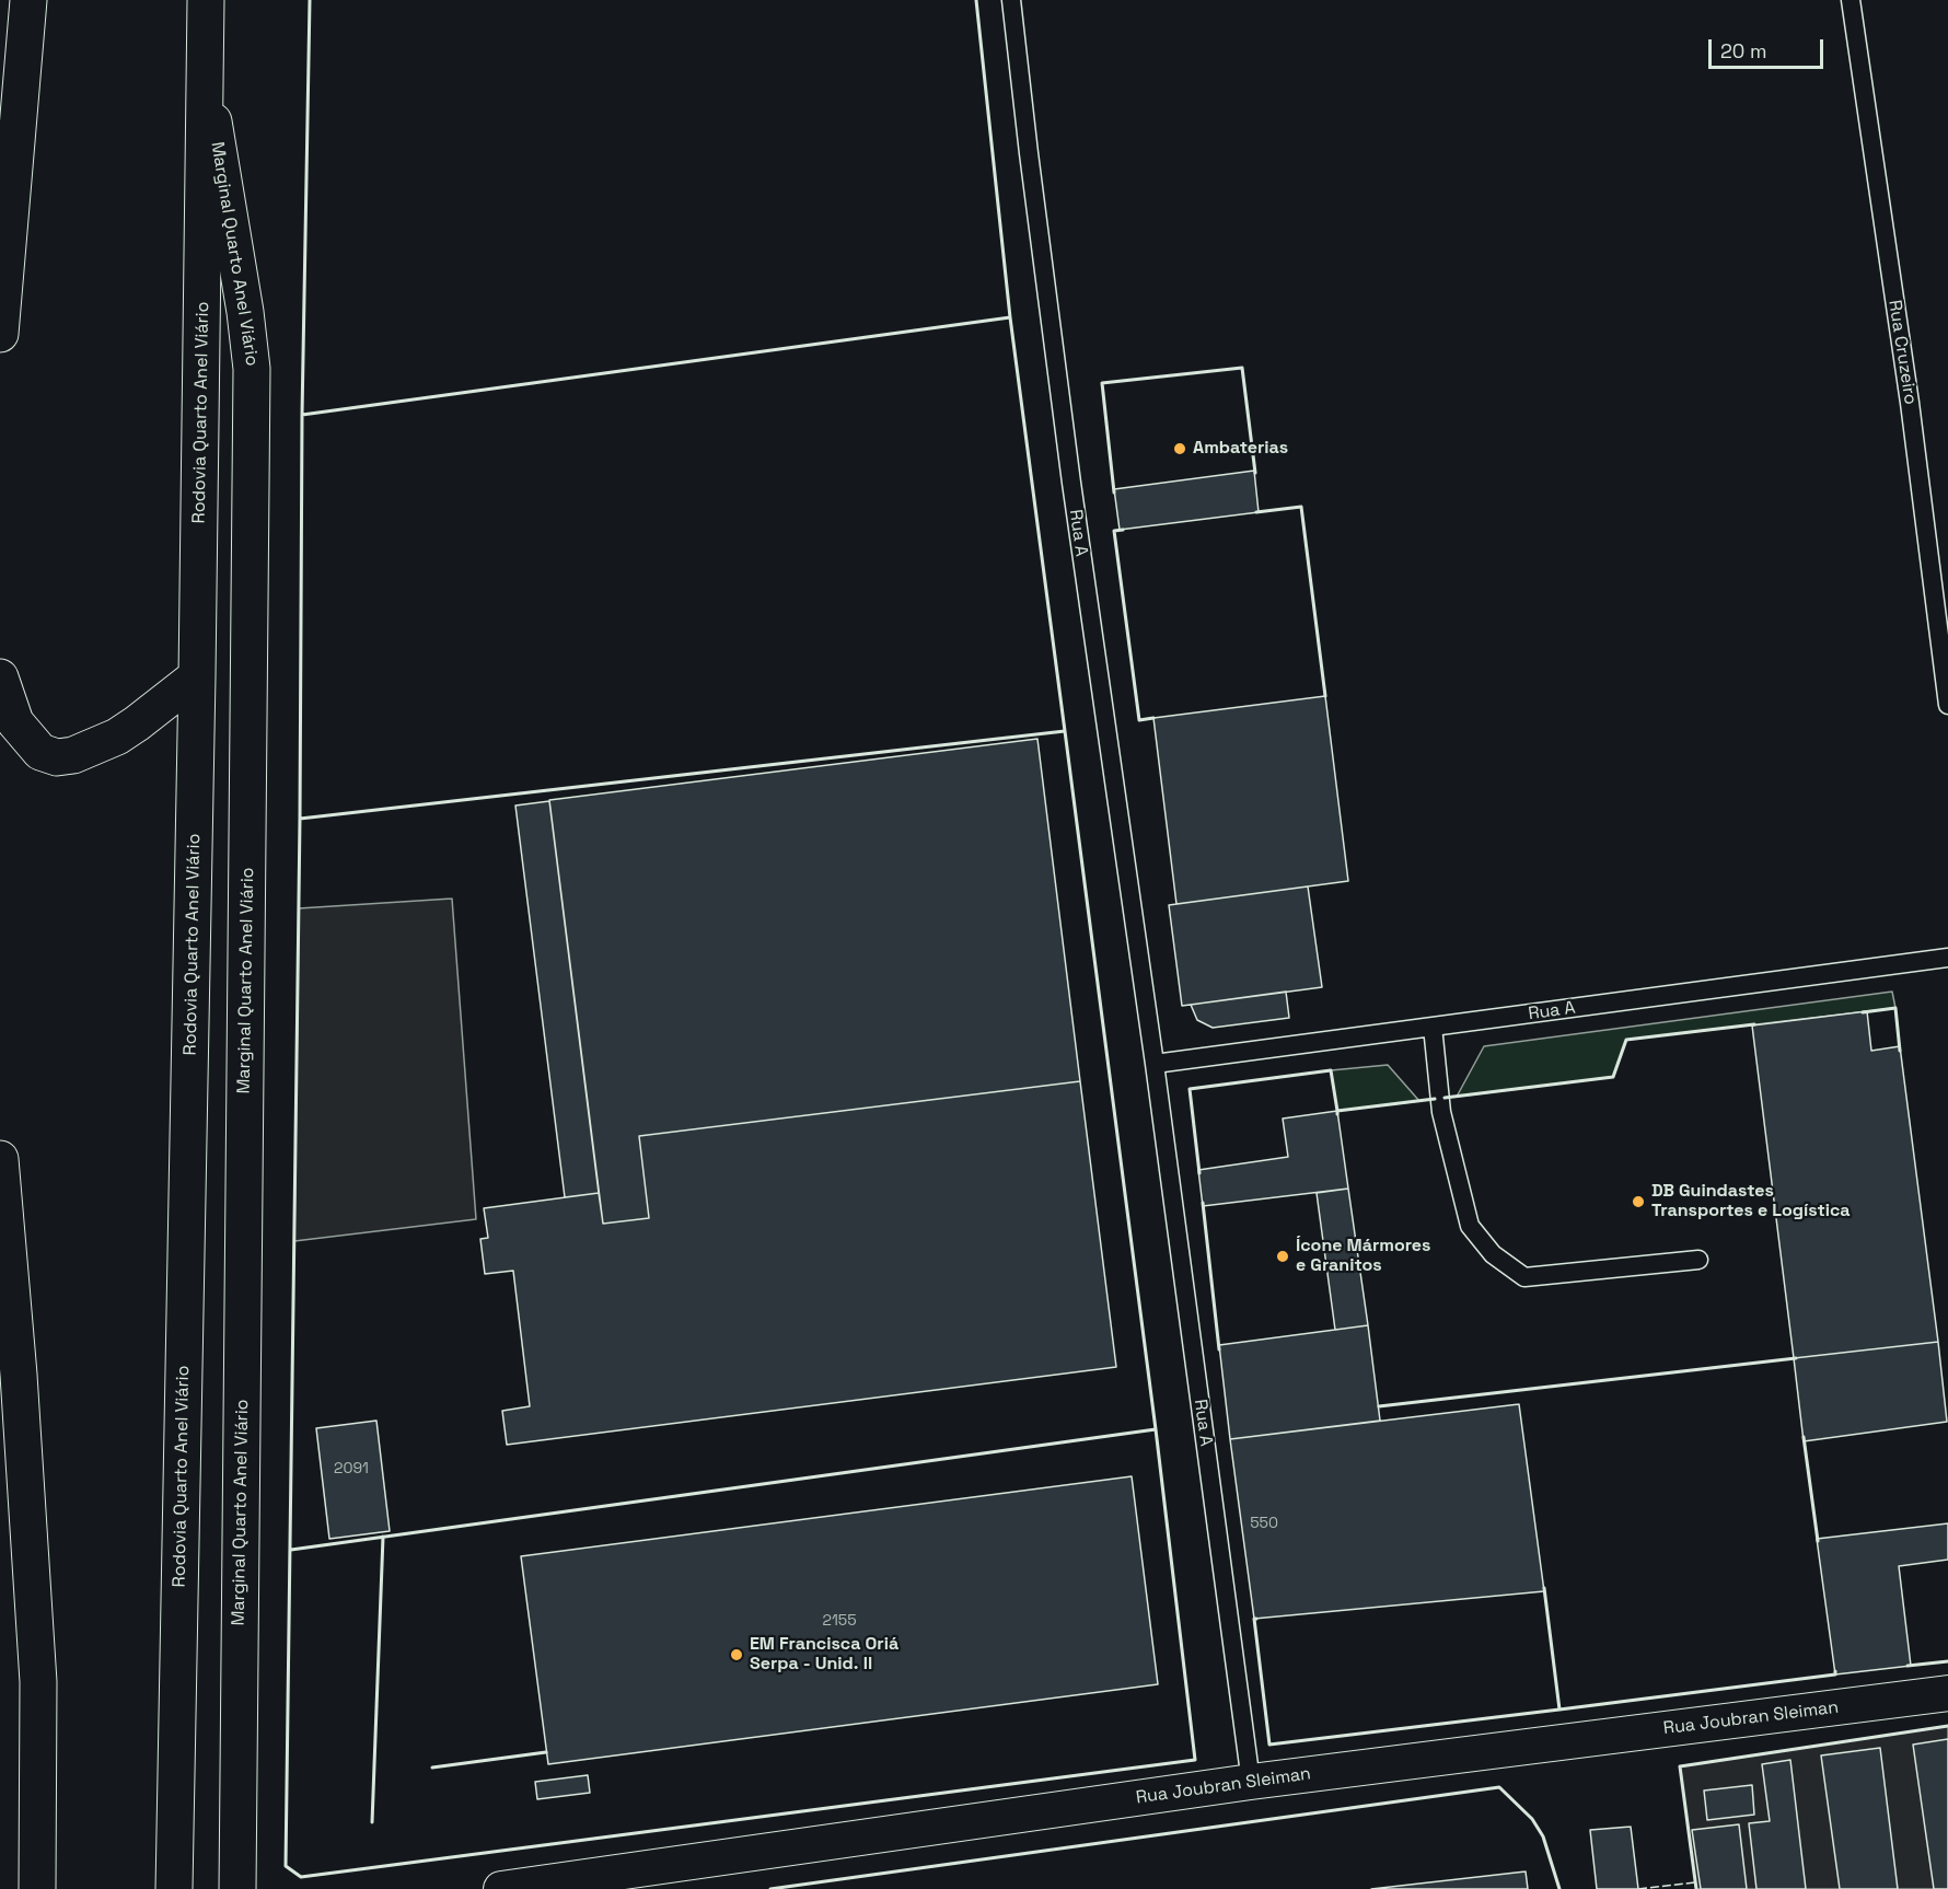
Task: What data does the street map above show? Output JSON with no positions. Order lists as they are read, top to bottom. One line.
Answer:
{"streets":{"main road":["Marginal Quarto Anel Viário","Rodovia Quarto Anel Viário"],"street":["Rua Joubran Sleiman"],"lane":["Rua Cruzeiro","Rua A"]},"crossings":[["Marginal Quarto Anel Viário","Rodovia Quarto Anel Viário"],["Rua A","Rua Joubran Sleiman"]],"places":["Ambaterias","DB Guindastes Transportes e Logística","Ícone Mármores e Granitos","EM Francisca Oriá Serpa - Unid. II"],"house_numbers":["2091","550","2155"],"scale_bar":"20 m"}
